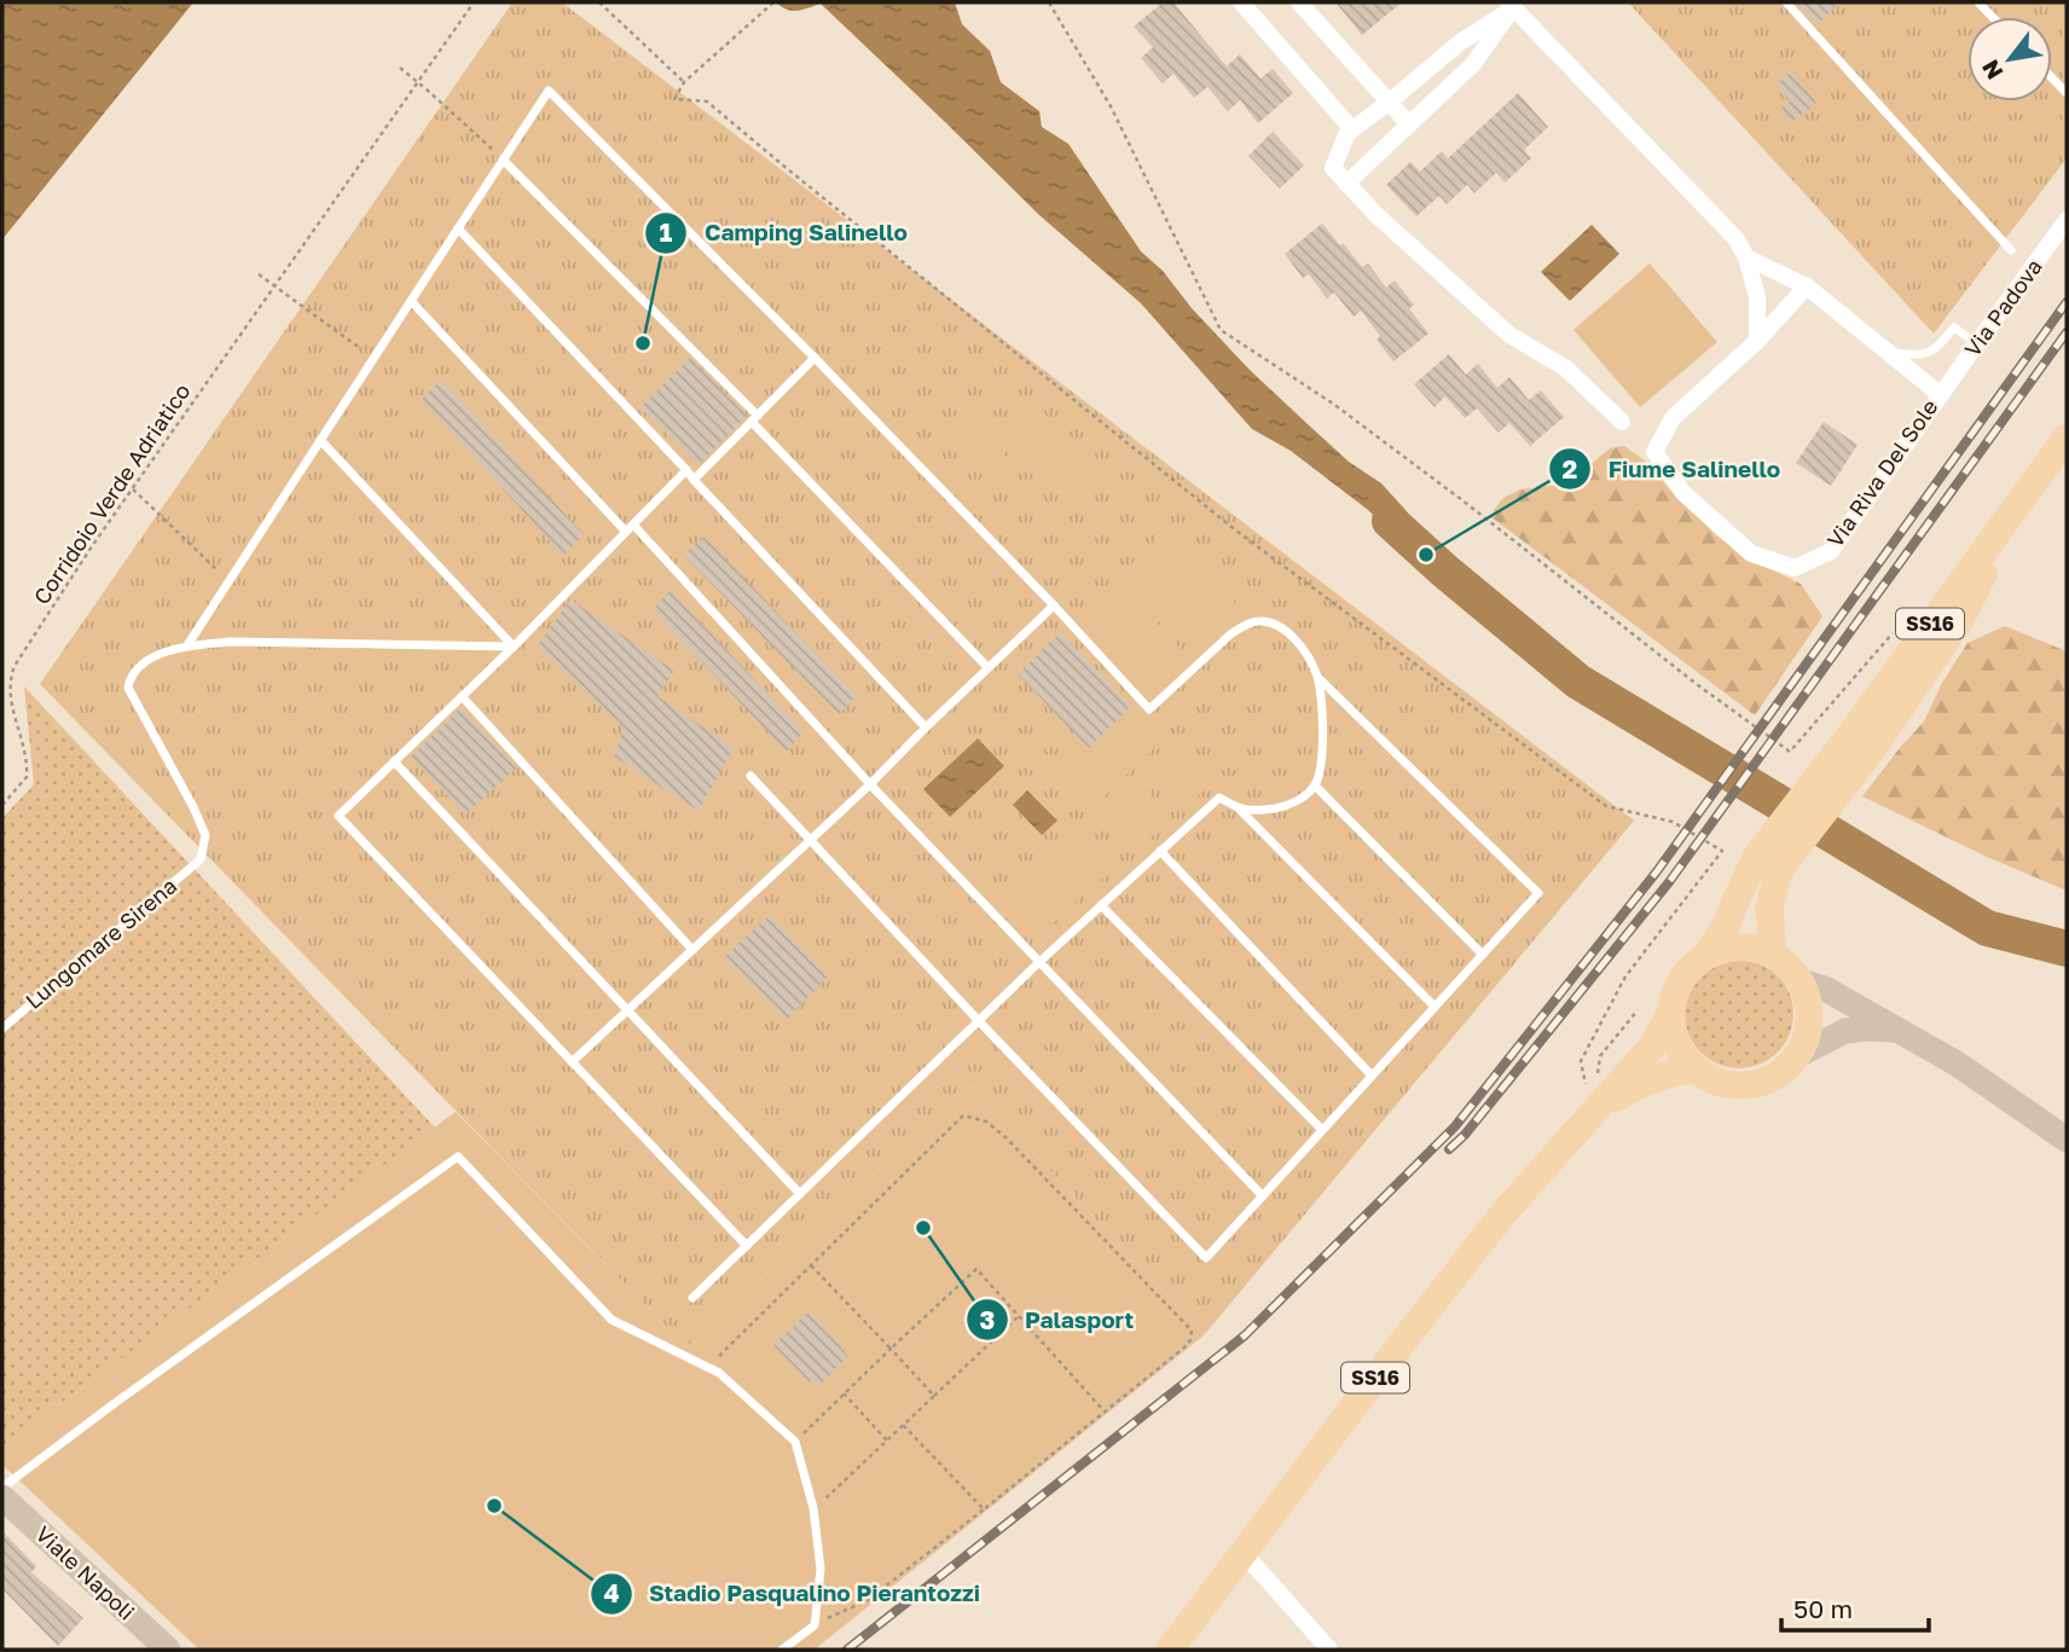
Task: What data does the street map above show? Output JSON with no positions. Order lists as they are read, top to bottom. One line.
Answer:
{"streets":{"main road":["SS16","Viale Napoli"],"street":["Via Padova","Via Riva Del Sole"],"lane":["Lungomare Sirena"],"path":["Corridoio Verde Adriatico"]},"crossings":[["Via Padova","Via Riva Del Sole"]],"places":["Camping Salinello","Fiume Salinello","Palasport","Stadio Pasqualino Pierantozzi"],"scale_bar":"50 m","north":"bottom left"}
